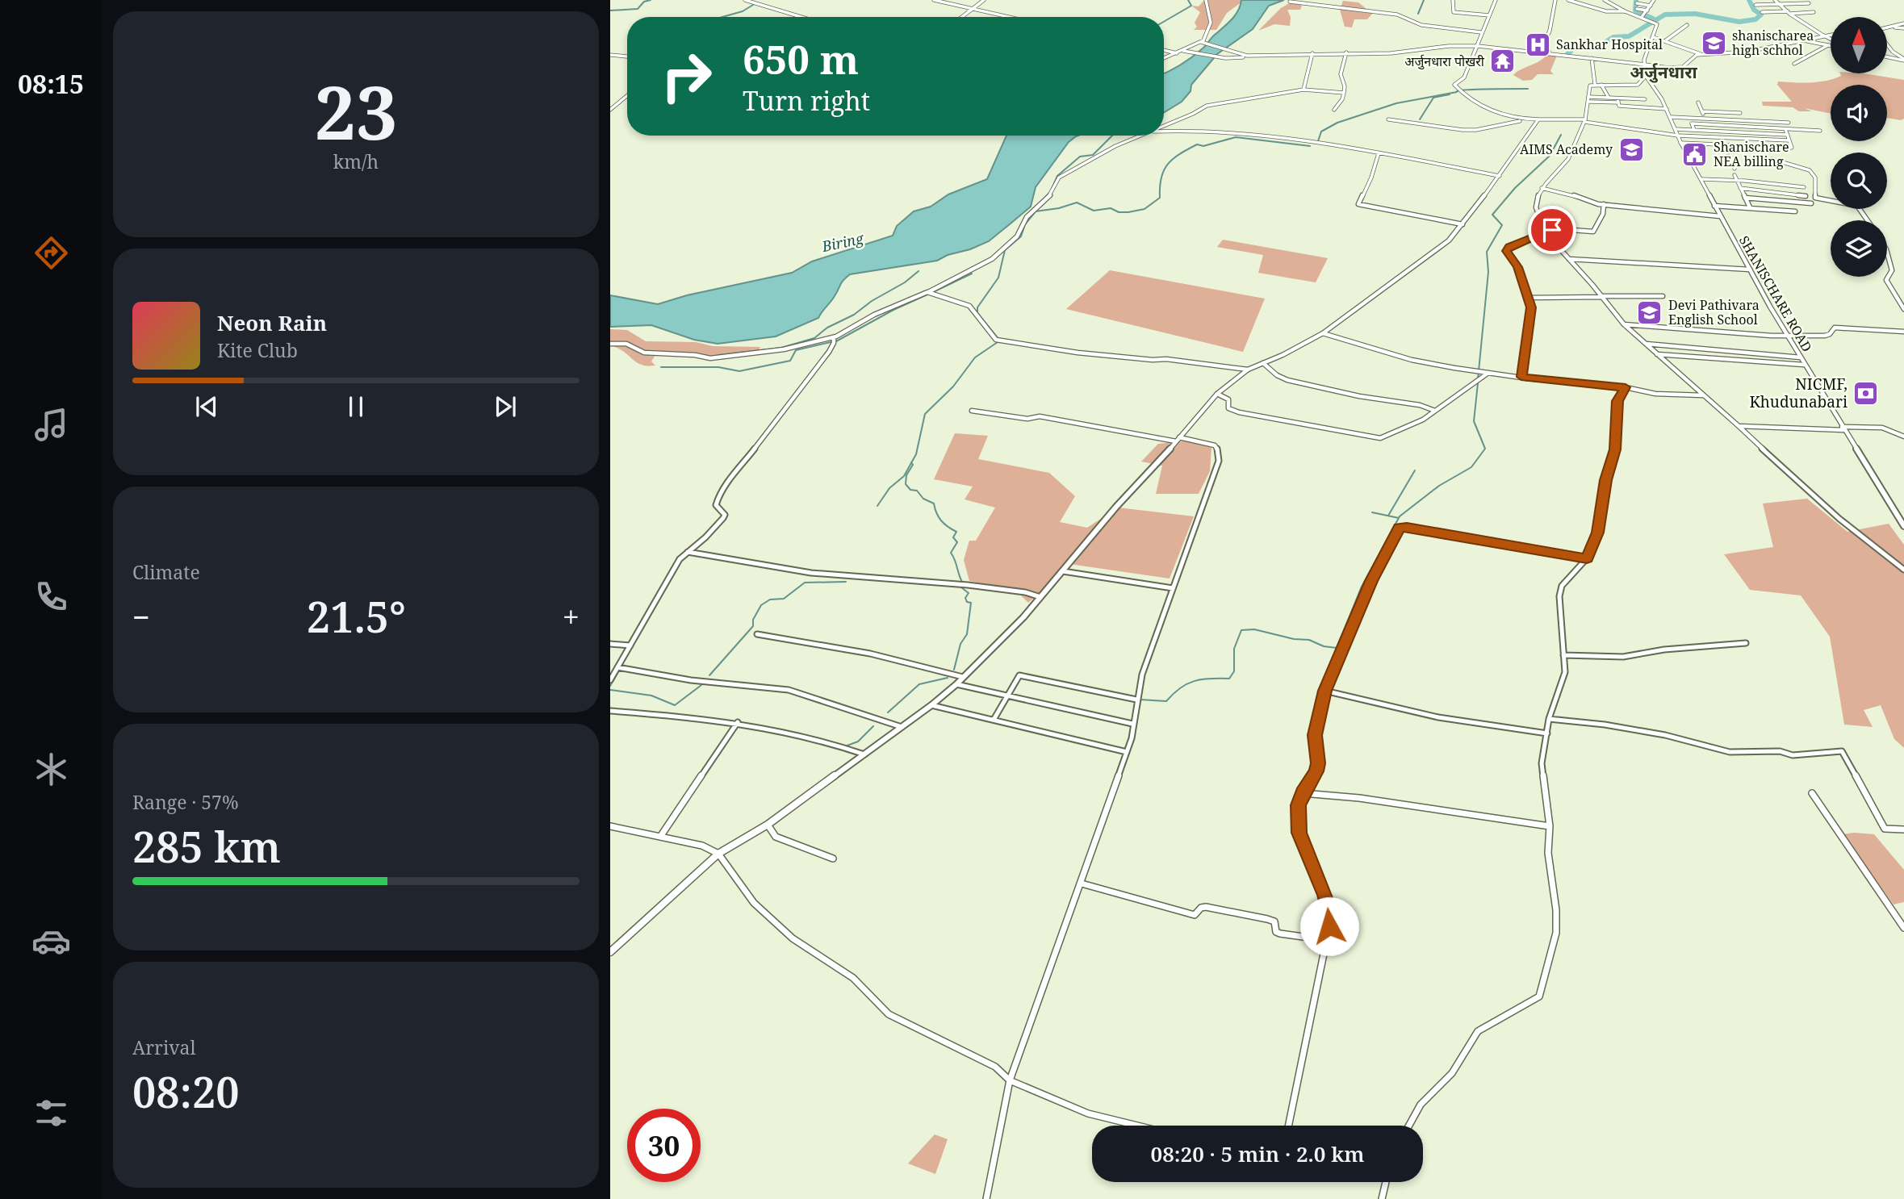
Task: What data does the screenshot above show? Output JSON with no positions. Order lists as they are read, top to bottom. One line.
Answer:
{"streets":{"street":["SHANISCHARE ROAD"]},"districts":["अर्जुनधारा"],"water":["Biring"],"places":{"school or university":["shanischarea high schhol","AIMS Academy","Devi Pathivara English School"],"hospital":["Sankhar Hospital"],"temple":["अर्जुनधारा पोखरी"],"public building":["Shanischare NEA billing"],"bank":["NICMF, Khudunabari"]},"north":"top","page":{"tabs":"08:15","tile":[["23","km/h"],"Climate",["Range · 57%","285 km"],["Arrival","08:20"]],"turn":["650 m","Turn right"],"song":["Neon Rain","Kite Club"],"heat":["−","21.5°","+"],"limit":"30","trip":"08:20 · 5 min · 2.0 km"}}
